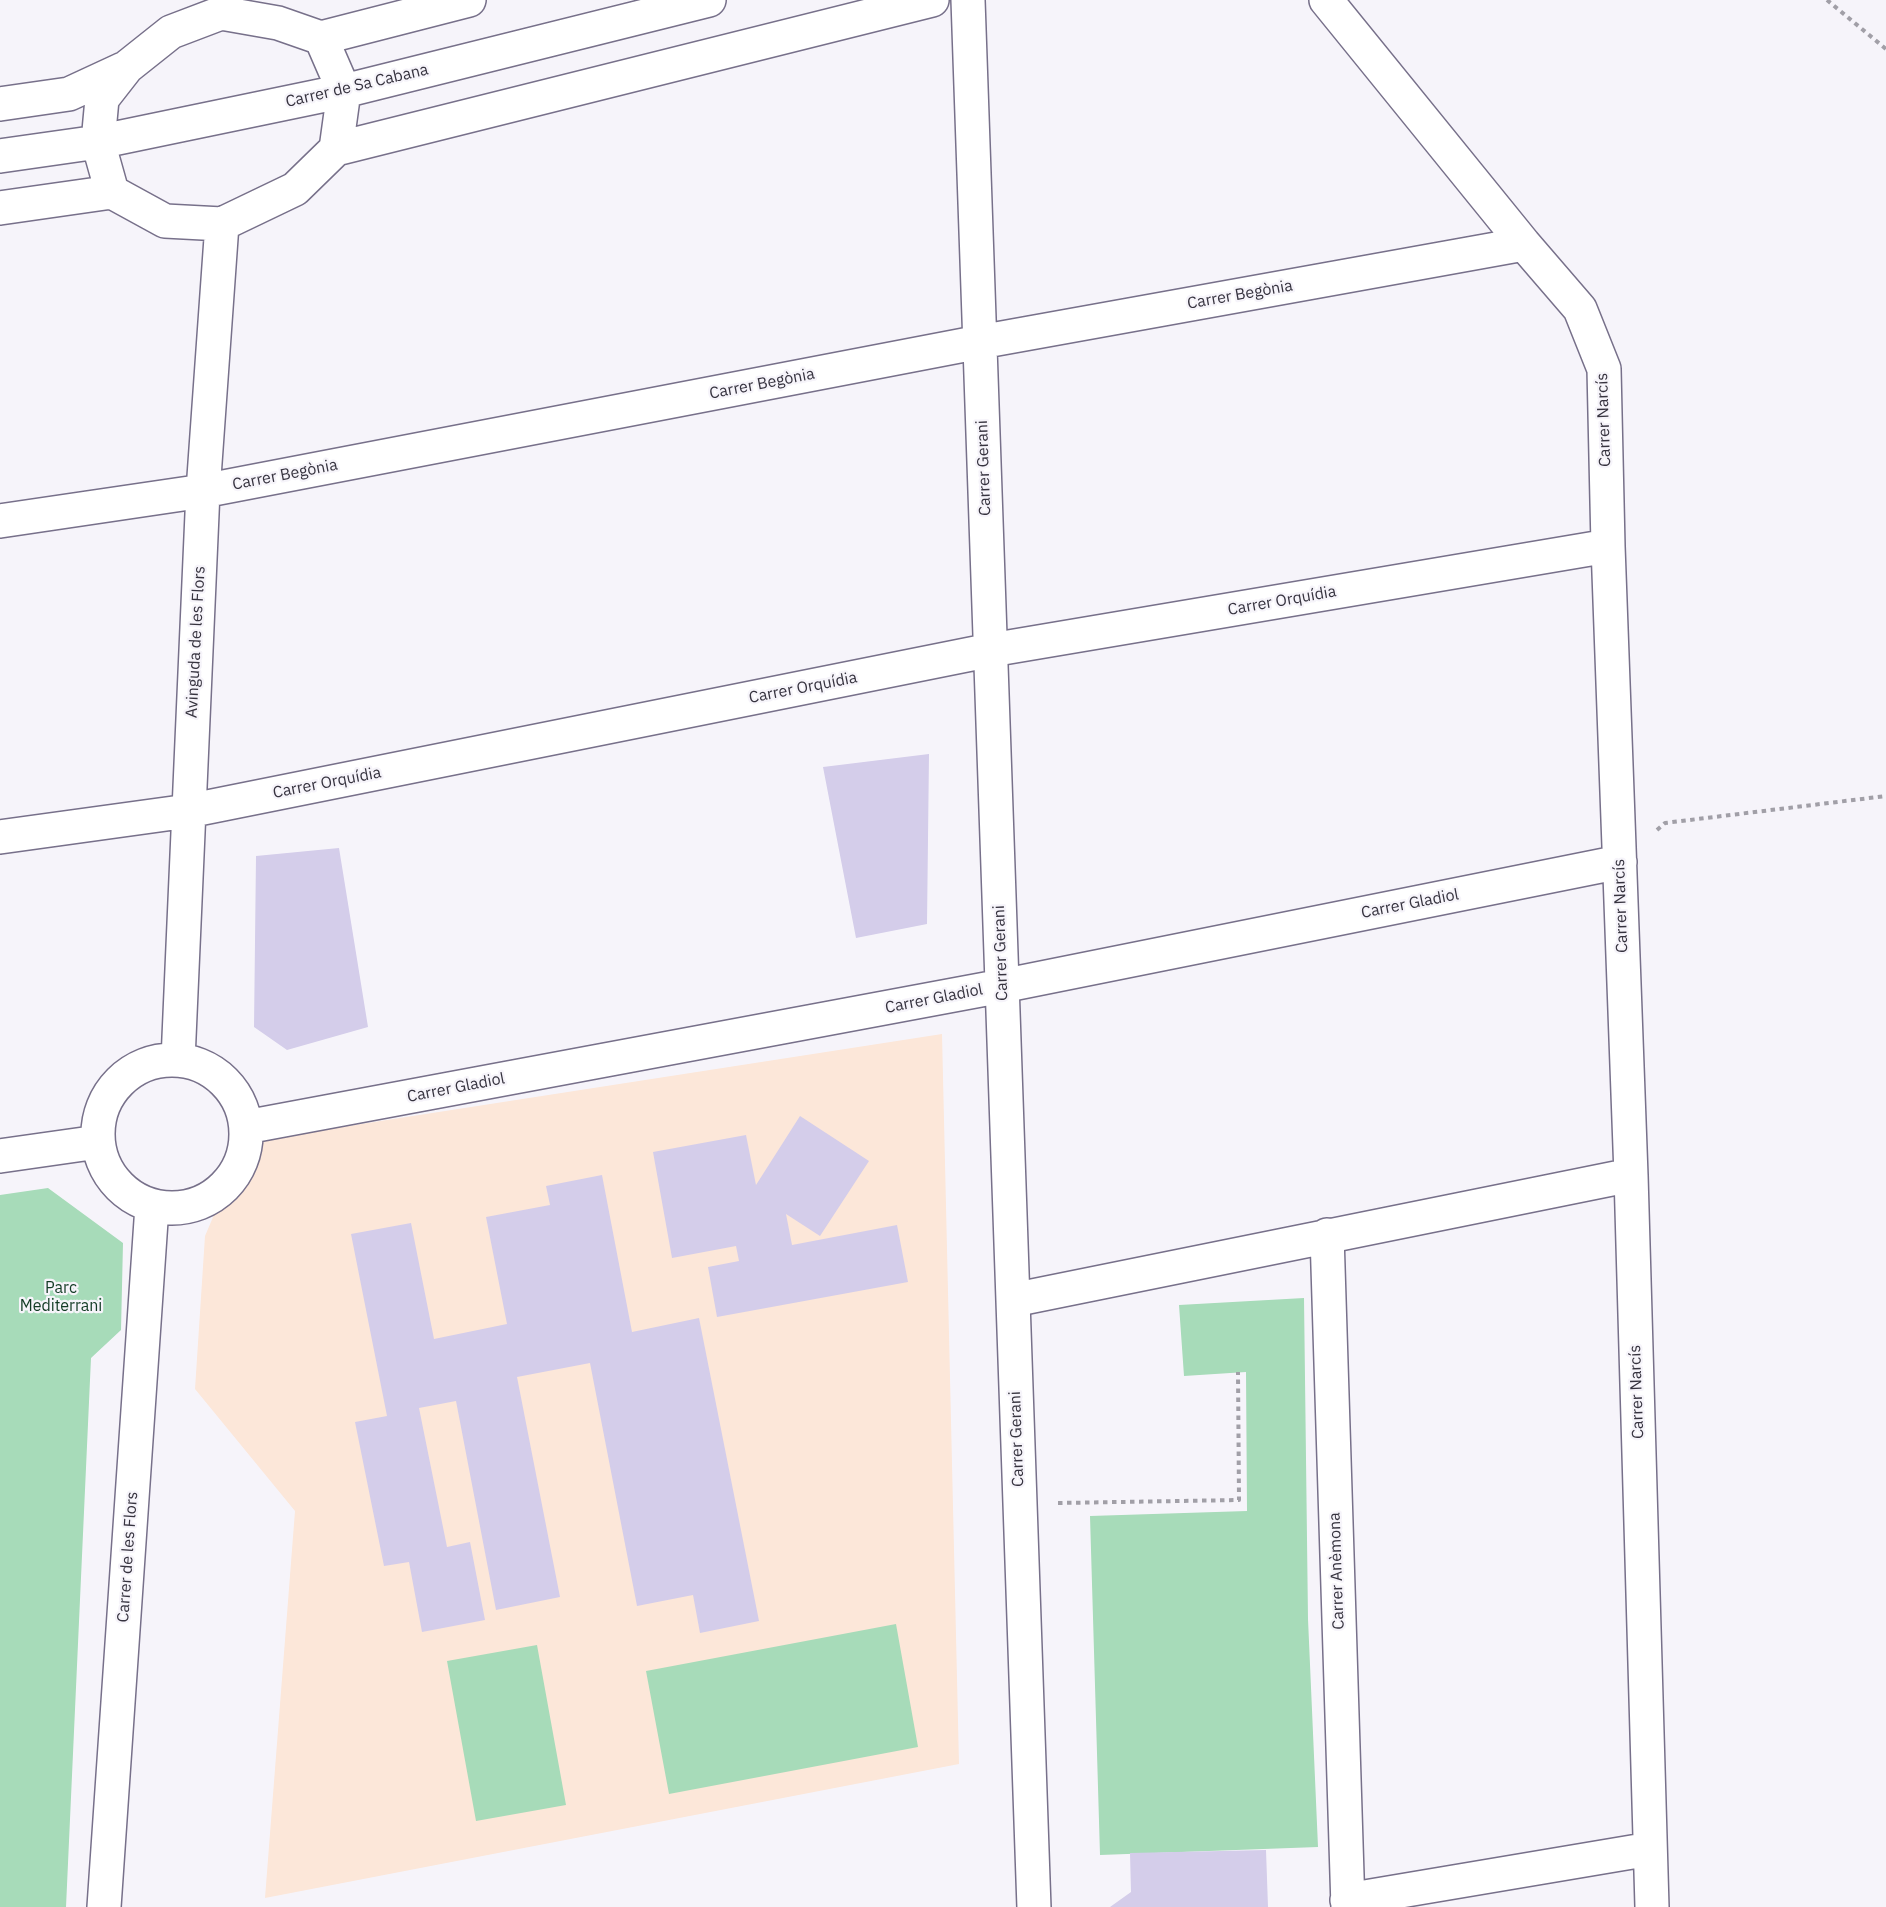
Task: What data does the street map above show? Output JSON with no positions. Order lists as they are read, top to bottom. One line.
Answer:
{"streets":{"street":["Carrer de Sa Cabana","Carrer Begònia","Carrer Narcís","Carrer Gerani","Carrer Orquídia","Avinguda de les Flors","Carrer Gladiol","Carrer de les Flors","Carrer Anèmona"]},"crossings":[["Carrer Begònia","Carrer Narcís"],["Carrer Begònia","Carrer Gerani"],["Carrer Begònia","Avinguda de les Flors"],["Carrer Narcís","Carrer Orquídia"],["Carrer Narcís","Carrer Gladiol"],["Carrer Gerani","Carrer Orquídia"],["Carrer Gerani","Carrer Gladiol"],["Carrer Orquídia","Avinguda de les Flors"],["Avinguda de les Flors","Carrer Gladiol"],["Avinguda de les Flors","Carrer de les Flors"],["Carrer Gladiol","Carrer de les Flors"]],"parks":["Parc Mediterrani"]}
